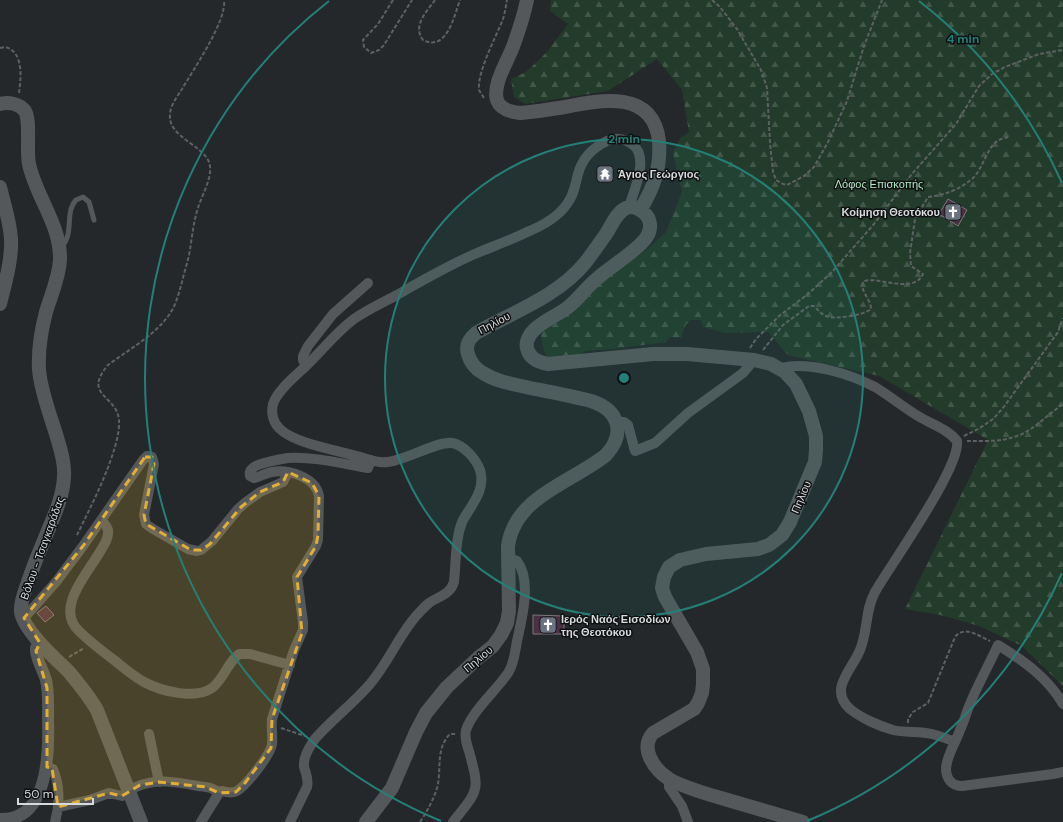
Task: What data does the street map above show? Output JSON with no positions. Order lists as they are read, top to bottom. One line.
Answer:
{"streets":{"main road":["Πηλίου","Βόλου - Τσαγκαράδας"]},"parks":["Λόφος Επισκοπής"],"places":{"temple":["Άγιος Γεώργιος"],"church":["Κοίμηση Θεοτόκου","Ιερός Ναός Εισοδίων της Θεοτόκου"]},"scale_bar":"50 m","rings":["4 min","2 min"]}
